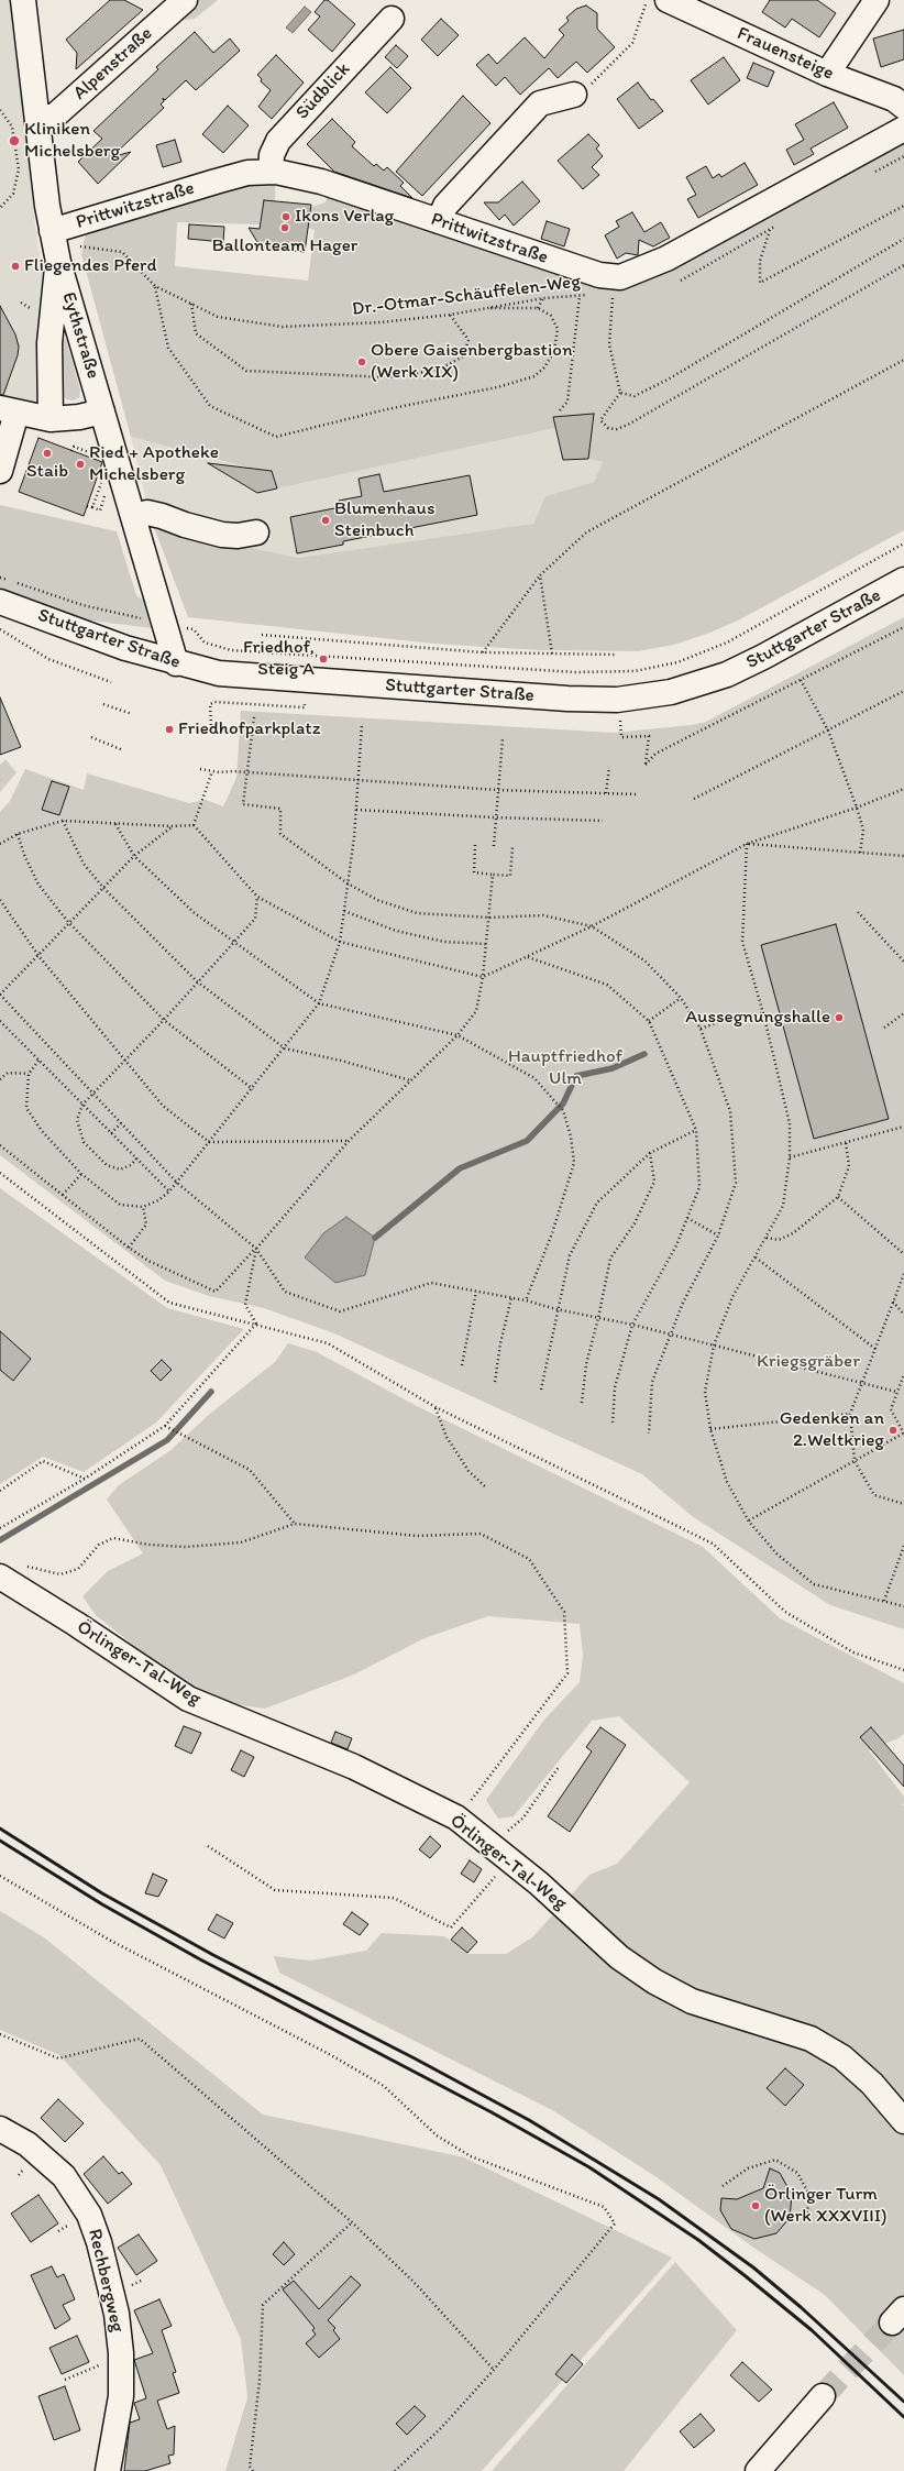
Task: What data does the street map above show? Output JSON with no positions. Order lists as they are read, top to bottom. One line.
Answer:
{"streets":{"street":["Frauensteige","Alpenstraße","Südblick","Prittwitzstraße","Eythstraße","Stuttgarter Straße","Örlinger-Tal-Weg","Rechbergweg"],"path":["Dr.-Otmar-Schäuffelen-Weg"]},"crossings":[["Alpenstraße","Eythstraße"],["Südblick","Prittwitzstraße"],["Prittwitzstraße","Dr.-Otmar-Schäuffelen-Weg"],["Prittwitzstraße","Eythstraße"],["Dr.-Otmar-Schäuffelen-Weg","Eythstraße"],["Eythstraße","Stuttgarter Straße"]],"parks":["Hauptfriedhof Ulm","Kriegsgräber"],"places":["Kliniken Michelsberg","Ikons Verlag","Ballonteam Hager","Fliegendes Pferd","Obere Gaisenbergbastion (Werk XIX)","Staib","Ried + Apotheke Michelsberg","Blumenhaus Steinbuch","Friedhof, Steig A","Friedhofparkplatz","Aussegnungshalle","Gedenken an 2.Weltkrieg","Örlinger Turm (Werk XXXVIII)"]}
